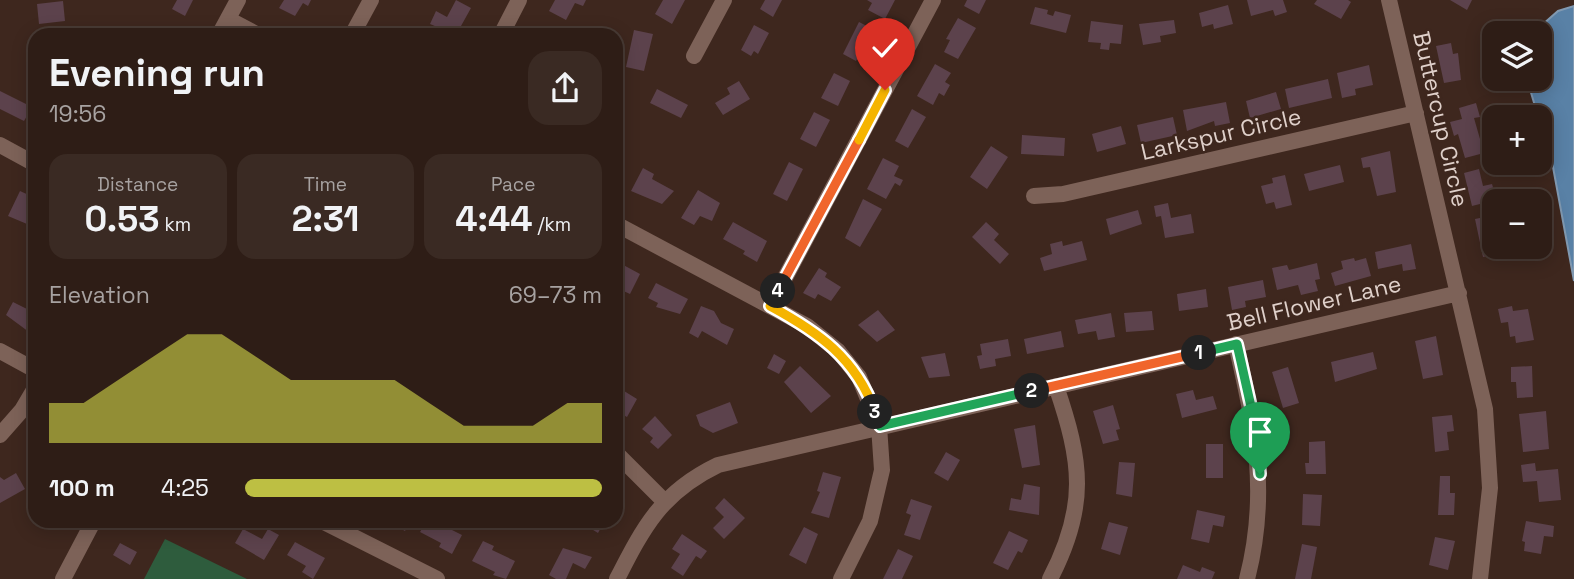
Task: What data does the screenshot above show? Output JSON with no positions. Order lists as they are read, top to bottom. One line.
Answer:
{"streets":{"street":["Buttercup Circle","Larkspur Circle","Bell Flower Lane"]},"crossings":[["Buttercup Circle","Larkspur Circle"],["Buttercup Circle","Bell Flower Lane"]],"page":{"map_buttons":["+","−"],"heading":["Evening run","19:56"],"stats":[["Distance","0.53 km"],["Time","2:31"],["Pace","4:44 /km"]],"chart":["Elevation","69–73 m"],"pins":["4","1","2","3"],"list":[{"name":"100 m","note":"4:25"}]}}
